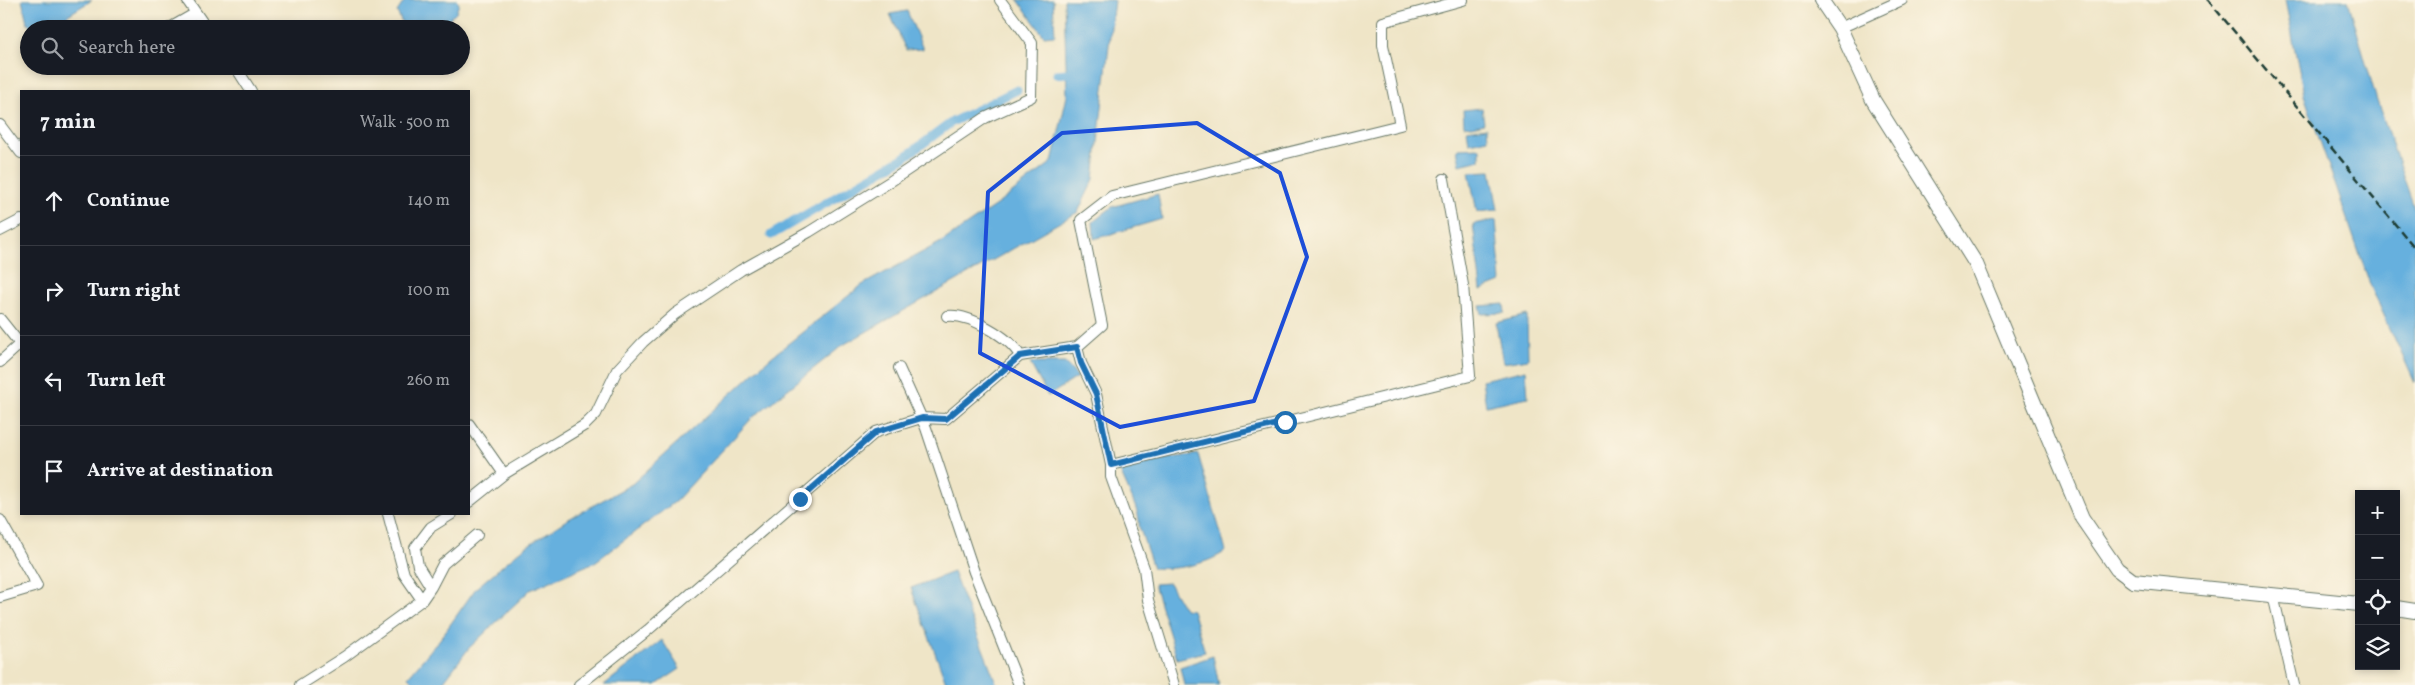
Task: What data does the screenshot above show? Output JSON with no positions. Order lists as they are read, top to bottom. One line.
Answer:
{"page":{"search":"Search here","heading":["7 min","Walk · 500 m"],"list":[["Continue","140 m"],["Turn right","100 m"],["Turn left","260 m"],"Arrive at destination"],"map_buttons":["+","−"]}}
